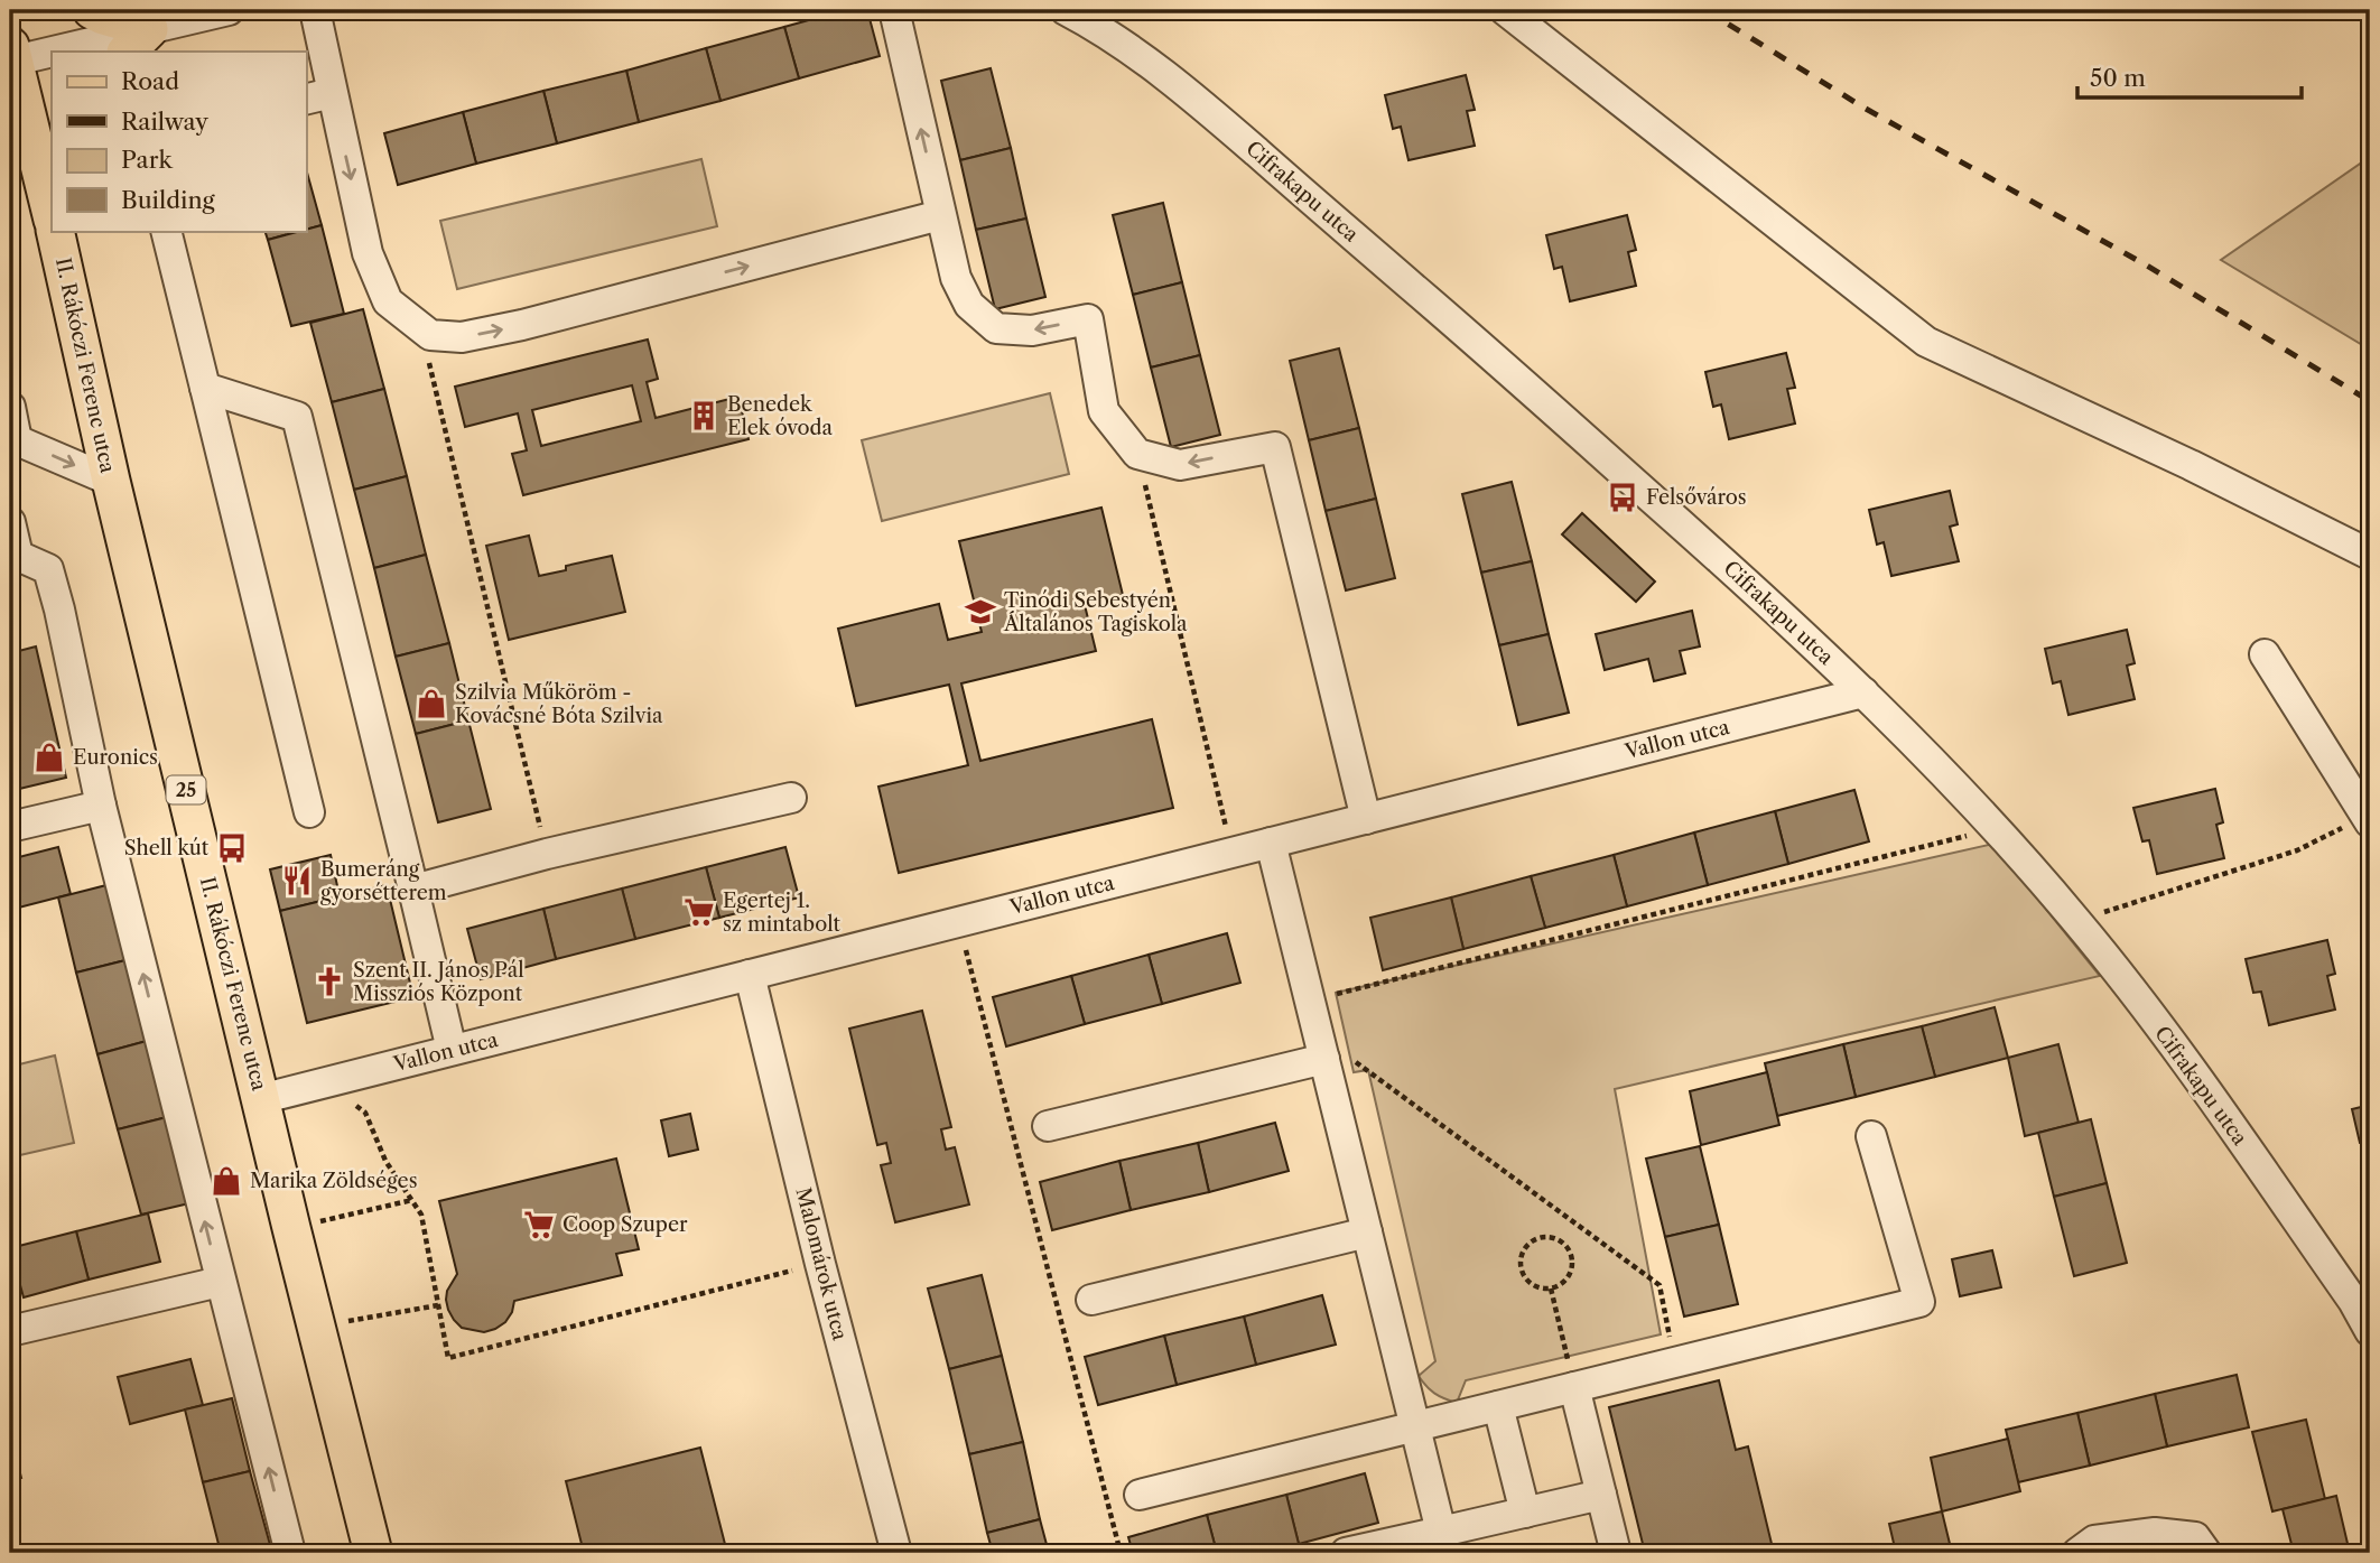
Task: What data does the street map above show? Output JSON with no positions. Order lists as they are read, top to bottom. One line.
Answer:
{"streets":{"main road":["II. Rákóczi Ferenc utca","25"],"street":["Cifrakapu utca","Vallon utca","Malomárok utca"]},"crossings":[["Cifrakapu utca","Vallon utca"],["II. Rákóczi Ferenc utca","Vallon utca"],["Vallon utca","Malomárok utca"]],"places":{"building":["Benedek Elek óvoda"],"bus stop":["Felsőváros","Shell kút"],"school or university":["Tinódi Sebestyén Általános Tagiskola"],"shop":["Szilvia Műköröm - Kovácsné Bóta Szilvia","Euronics","Marika Zöldséges"],"restaurant":["Bumeráng gyorsétterem"],"supermarket":["Egertej 1. sz mintabolt","Coop Szuper"],"church":["Szent II. János Pál Missziós Központ"]},"legend":["Road","Railway","Park","Building"],"scale_bar":"50 m"}
